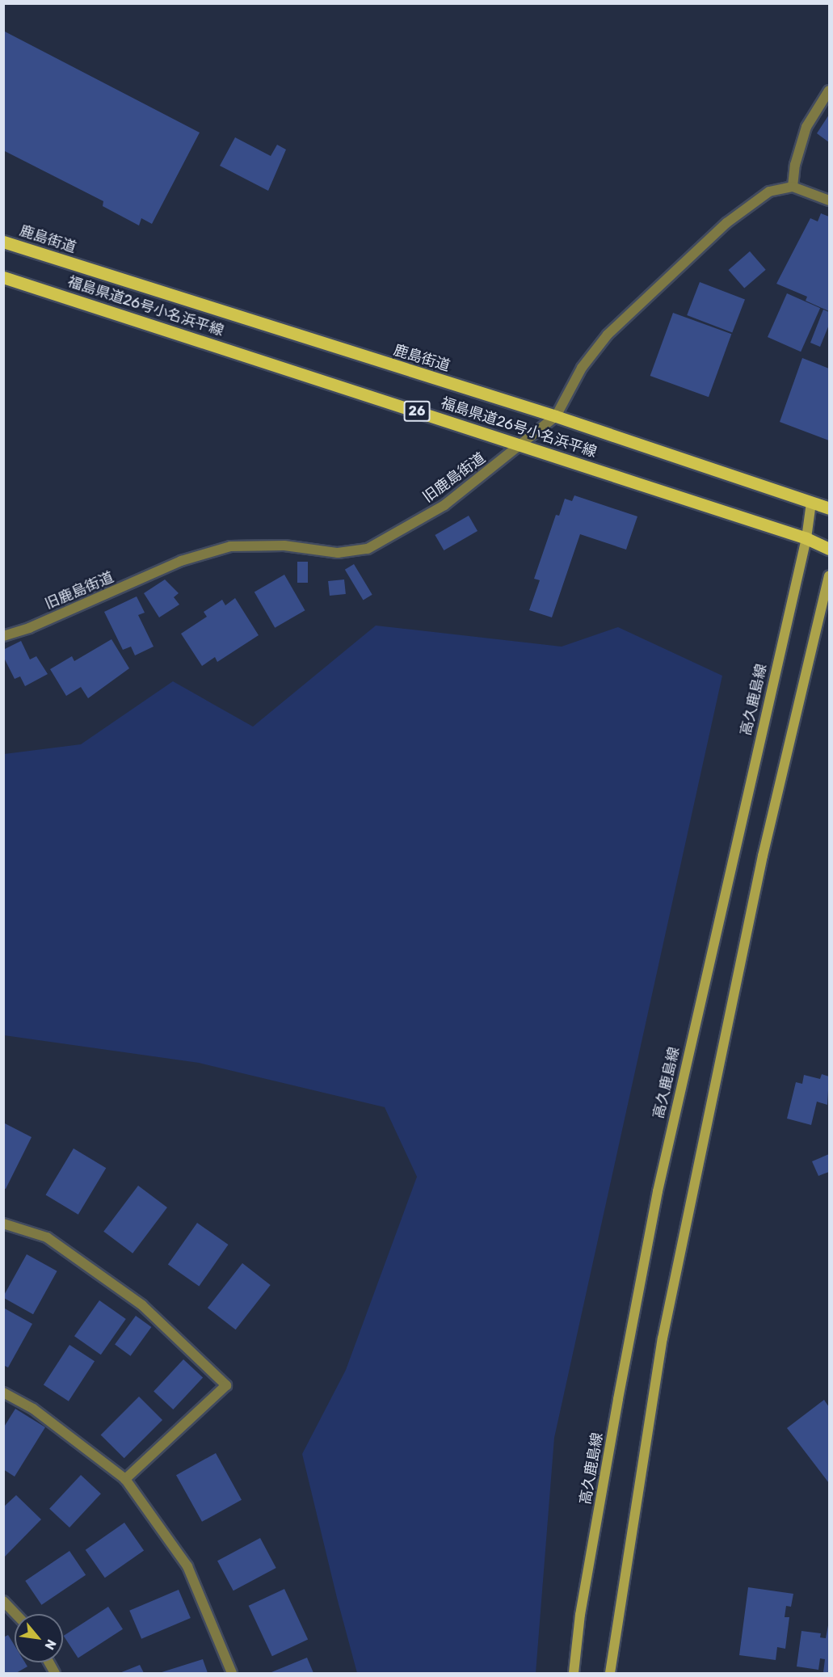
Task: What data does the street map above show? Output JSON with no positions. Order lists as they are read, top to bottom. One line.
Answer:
{"streets":{"main road":["鹿島街道","福島県道26号小名浜平線","26","高久鹿島線"],"street":["旧鹿島街道"]},"crossings":[["鹿島街道","旧鹿島街道"],["鹿島街道","高久鹿島線"],["福島県道26号小名浜平線","旧鹿島街道"],["福島県道26号小名浜平線","高久鹿島線"]],"north":"bottom right"}
